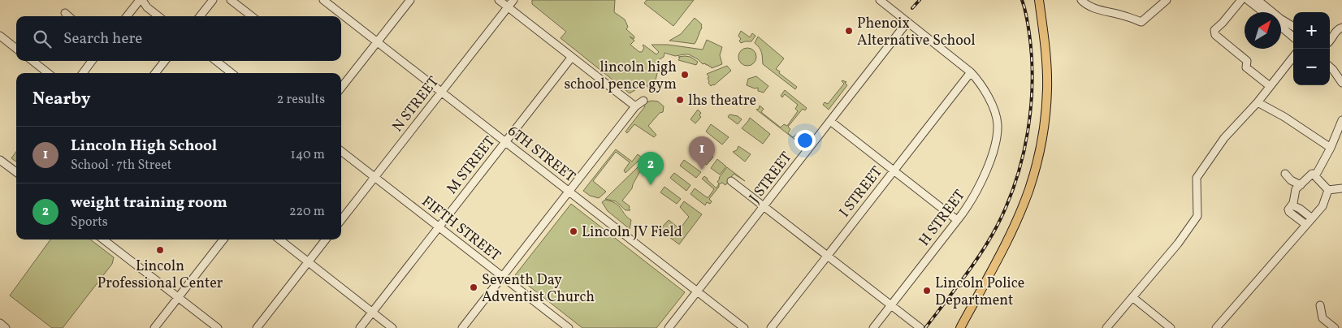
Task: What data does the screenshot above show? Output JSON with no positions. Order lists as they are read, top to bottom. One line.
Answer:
{"streets":{"street":["N STREET","6TH STREET","M STREET","J STREET","I STREET","H STREET","FIFTH STREET"]},"crossings":[["N STREET","6TH STREET"],["N STREET","FIFTH STREET"],["6TH STREET","M STREET"],["6TH STREET","J STREET"],["M STREET","FIFTH STREET"],["J STREET","H STREET"],["I STREET","H STREET"]],"places":["Phenoix Alternative School","lincoln high school pence gym","lhs theatre","Lincoln JV Field","Lincoln Professional Center","Seventh Day Adventist Church","Lincoln Police Department"],"north":"top right","page":{"map_buttons":["+","−"],"search":"Search here","heading":["Nearby","2 results"],"list":[{"mark":"1","name":"Lincoln High School","note":"School · 7th Street","value":"140 m"},{"mark":"2","name":"weight training room","note":"Sports","value":"220 m"}],"pins":["1","2"]}}
